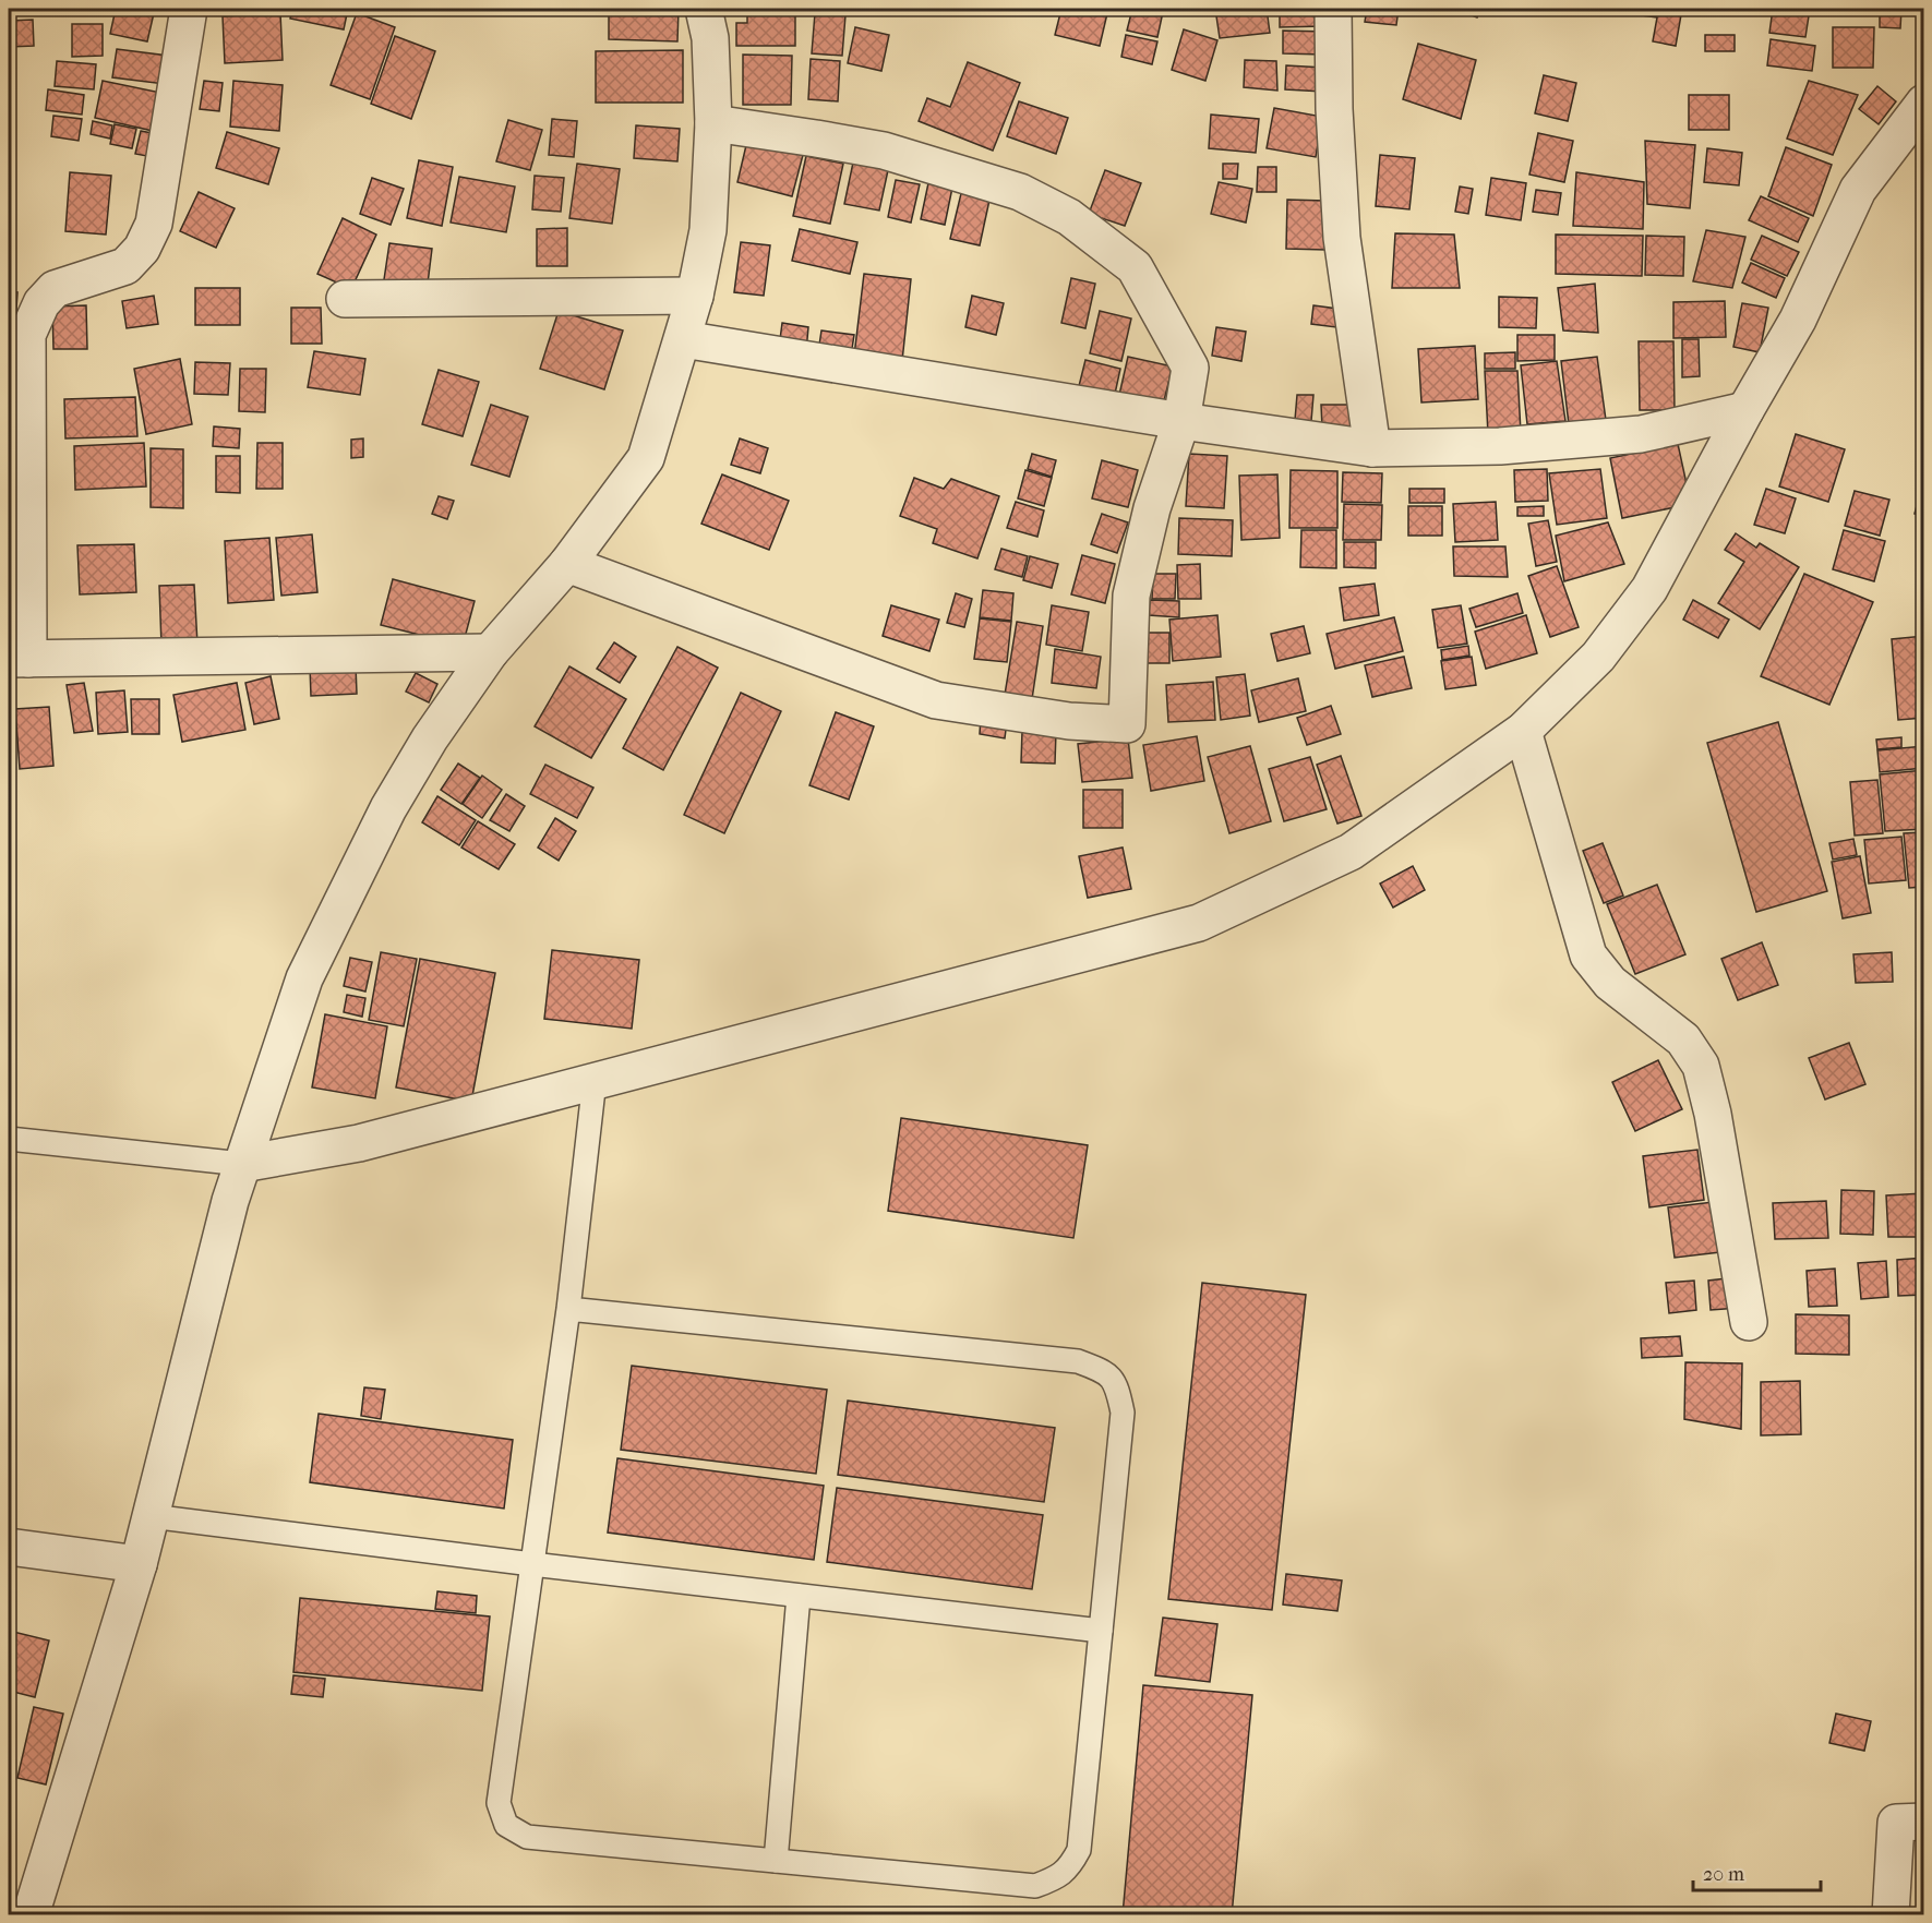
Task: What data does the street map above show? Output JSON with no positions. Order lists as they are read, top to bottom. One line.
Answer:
{"scale_bar":"20 m"}
